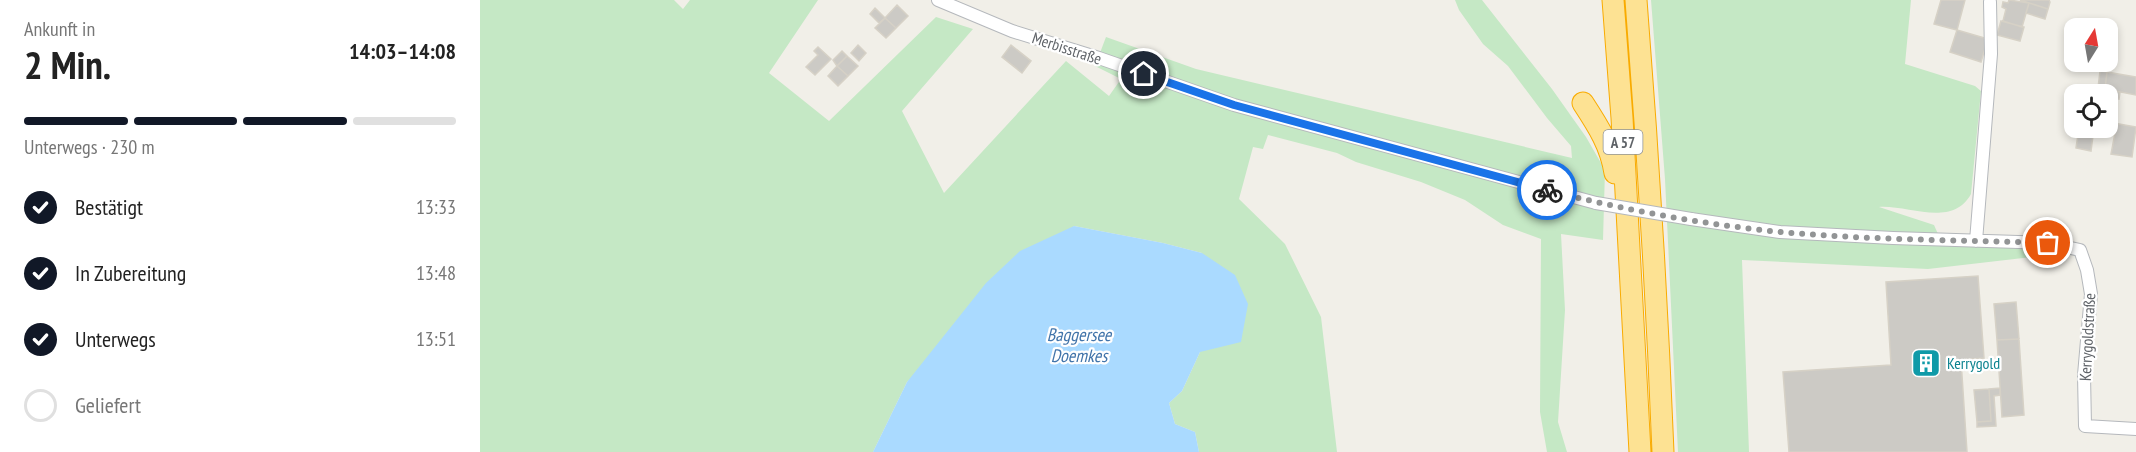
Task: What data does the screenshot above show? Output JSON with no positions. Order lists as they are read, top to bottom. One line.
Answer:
{"streets":{"highway":["A 57"],"street":["Merbisstraße","Kerrygoldstraße"]},"crossings":[["Merbisstraße","Kerrygoldstraße"]],"water":["Baggersee Doemkes"],"places":{"building":["Kerrygold"]},"north":"top","page":{"heading":["2 Min.","Ankunft in","14:03–14:08"],"bar":"Unterwegs · 230 m","list":[["Bestätigt","13:33"],["In Zubereitung","13:48"],["Unterwegs","13:51"],"Geliefert"]}}
